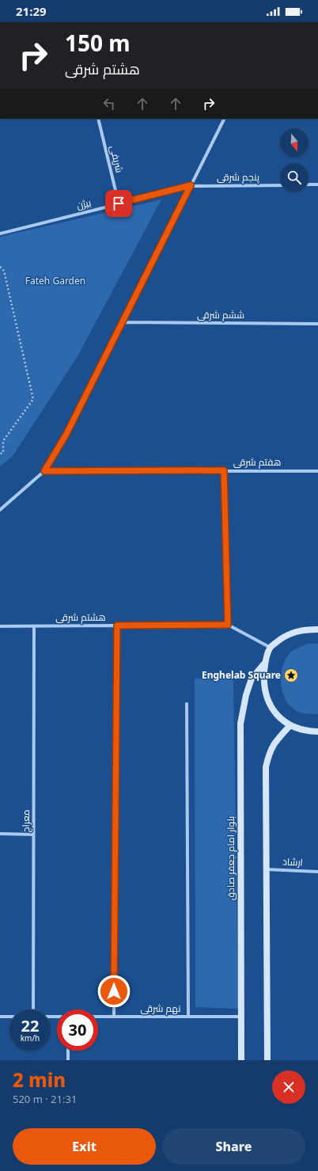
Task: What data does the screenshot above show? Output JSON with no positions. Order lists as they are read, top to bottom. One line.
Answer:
{"streets":{"main road":["بلوار امام جعفر صادق"],"street":["شریفی","پنجم شرقی","بیژن","ششم شرقی","هفتم شرقی","هشتم شرقی","معراج","ارشاد","نهم شرقی"]},"crossings":[["شریفی","بیژن"],["پنجم شرقی","بیژن"],["هشتم شرقی","معراج"],["بلوار امام جعفر صادق","نهم شرقی"]],"parks":["Fateh Garden"],"places":{"place":["Enghelab Square"]},"north":"bottom","page":{"status":"21:29","turn":["150 m","هشتم شرقی"],"speed":"22 km/h","limit":"30","heading":["2 min","520 m · 21:31"],"buttons":["Exit","Share"]}}
